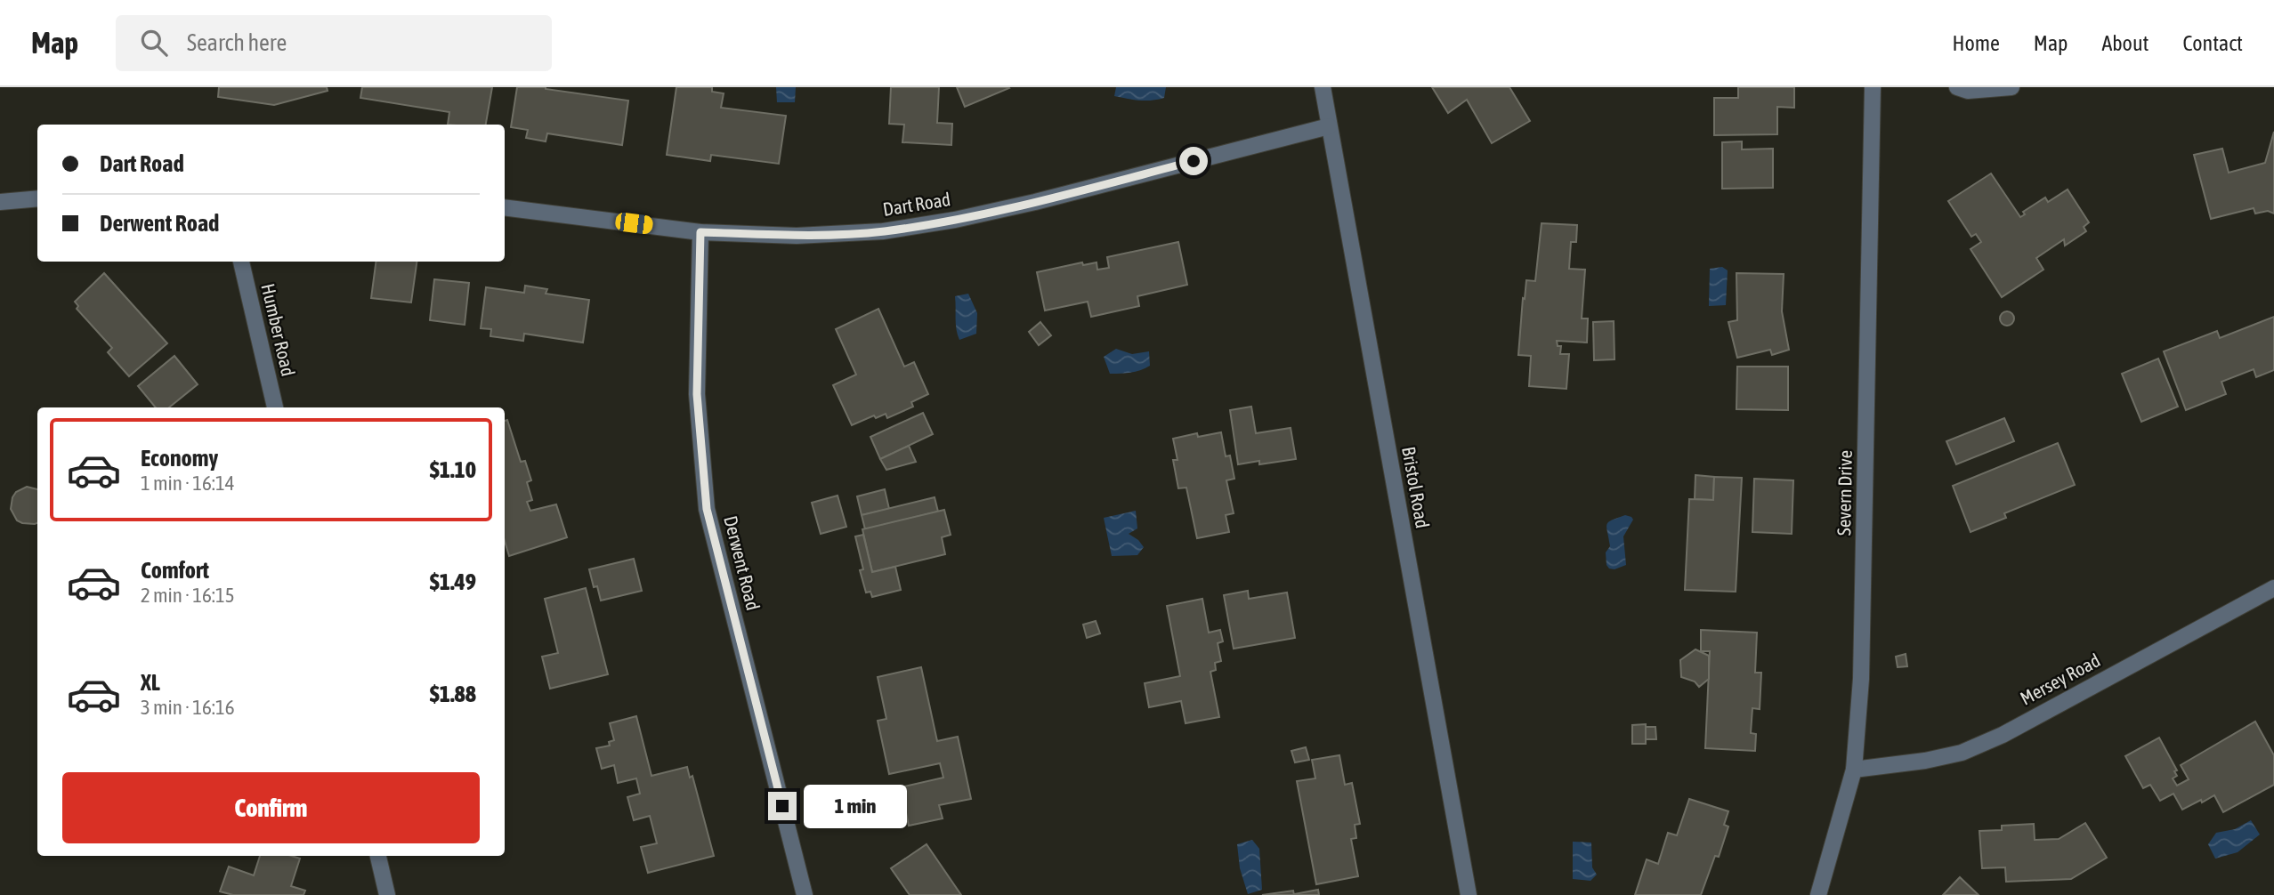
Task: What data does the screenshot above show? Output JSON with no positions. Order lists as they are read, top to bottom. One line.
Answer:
{"streets":{"street":["Dart Road","Humber Road","Bristol Road","Severn Drive","Derwent Road","Mersey Road"]},"crossings":[["Dart Road","Bristol Road"],["Dart Road","Derwent Road"],["Severn Drive","Mersey Road"]],"page":{"header":"Map","search":"Search here","nav":["Home","Map","About","Contact"],"banner":["Dart Road","Derwent Road"],"list":[{"name":"Economy","note":"1 min · 16:14","value":"$1.10"},{"name":"Comfort","note":"2 min · 16:15","value":"$1.49"},{"name":"XL","note":"3 min · 16:16","value":"$1.88"}],"buttons":"Confirm","bubble":"1 min"}}
